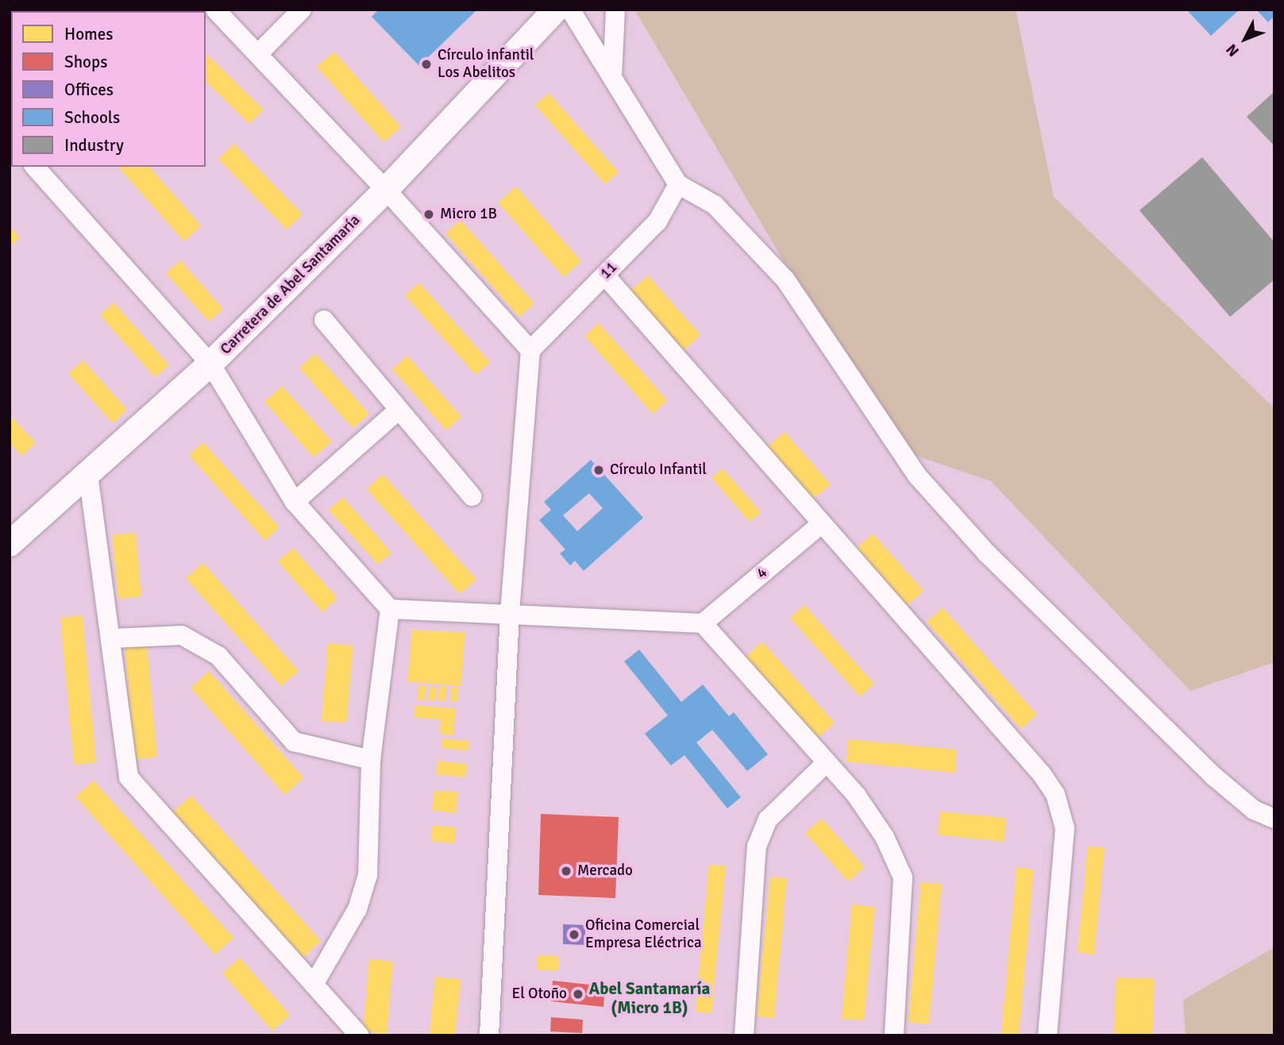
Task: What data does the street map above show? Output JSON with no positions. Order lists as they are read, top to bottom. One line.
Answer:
{"streets":{"main road":["Carretera de Abel Santamaría"],"street":["11","4"]},"districts":["Abel Santamaría (Micro 1B)"],"places":["Círculo infantil Los Abelitos","Micro 1B","Círculo Infantil","Mercado","Oficina Comercial Empresa Eléctrica","El Otoño"],"legend":["Homes","Shops","Offices","Schools","Industry"],"north":"bottom left"}
